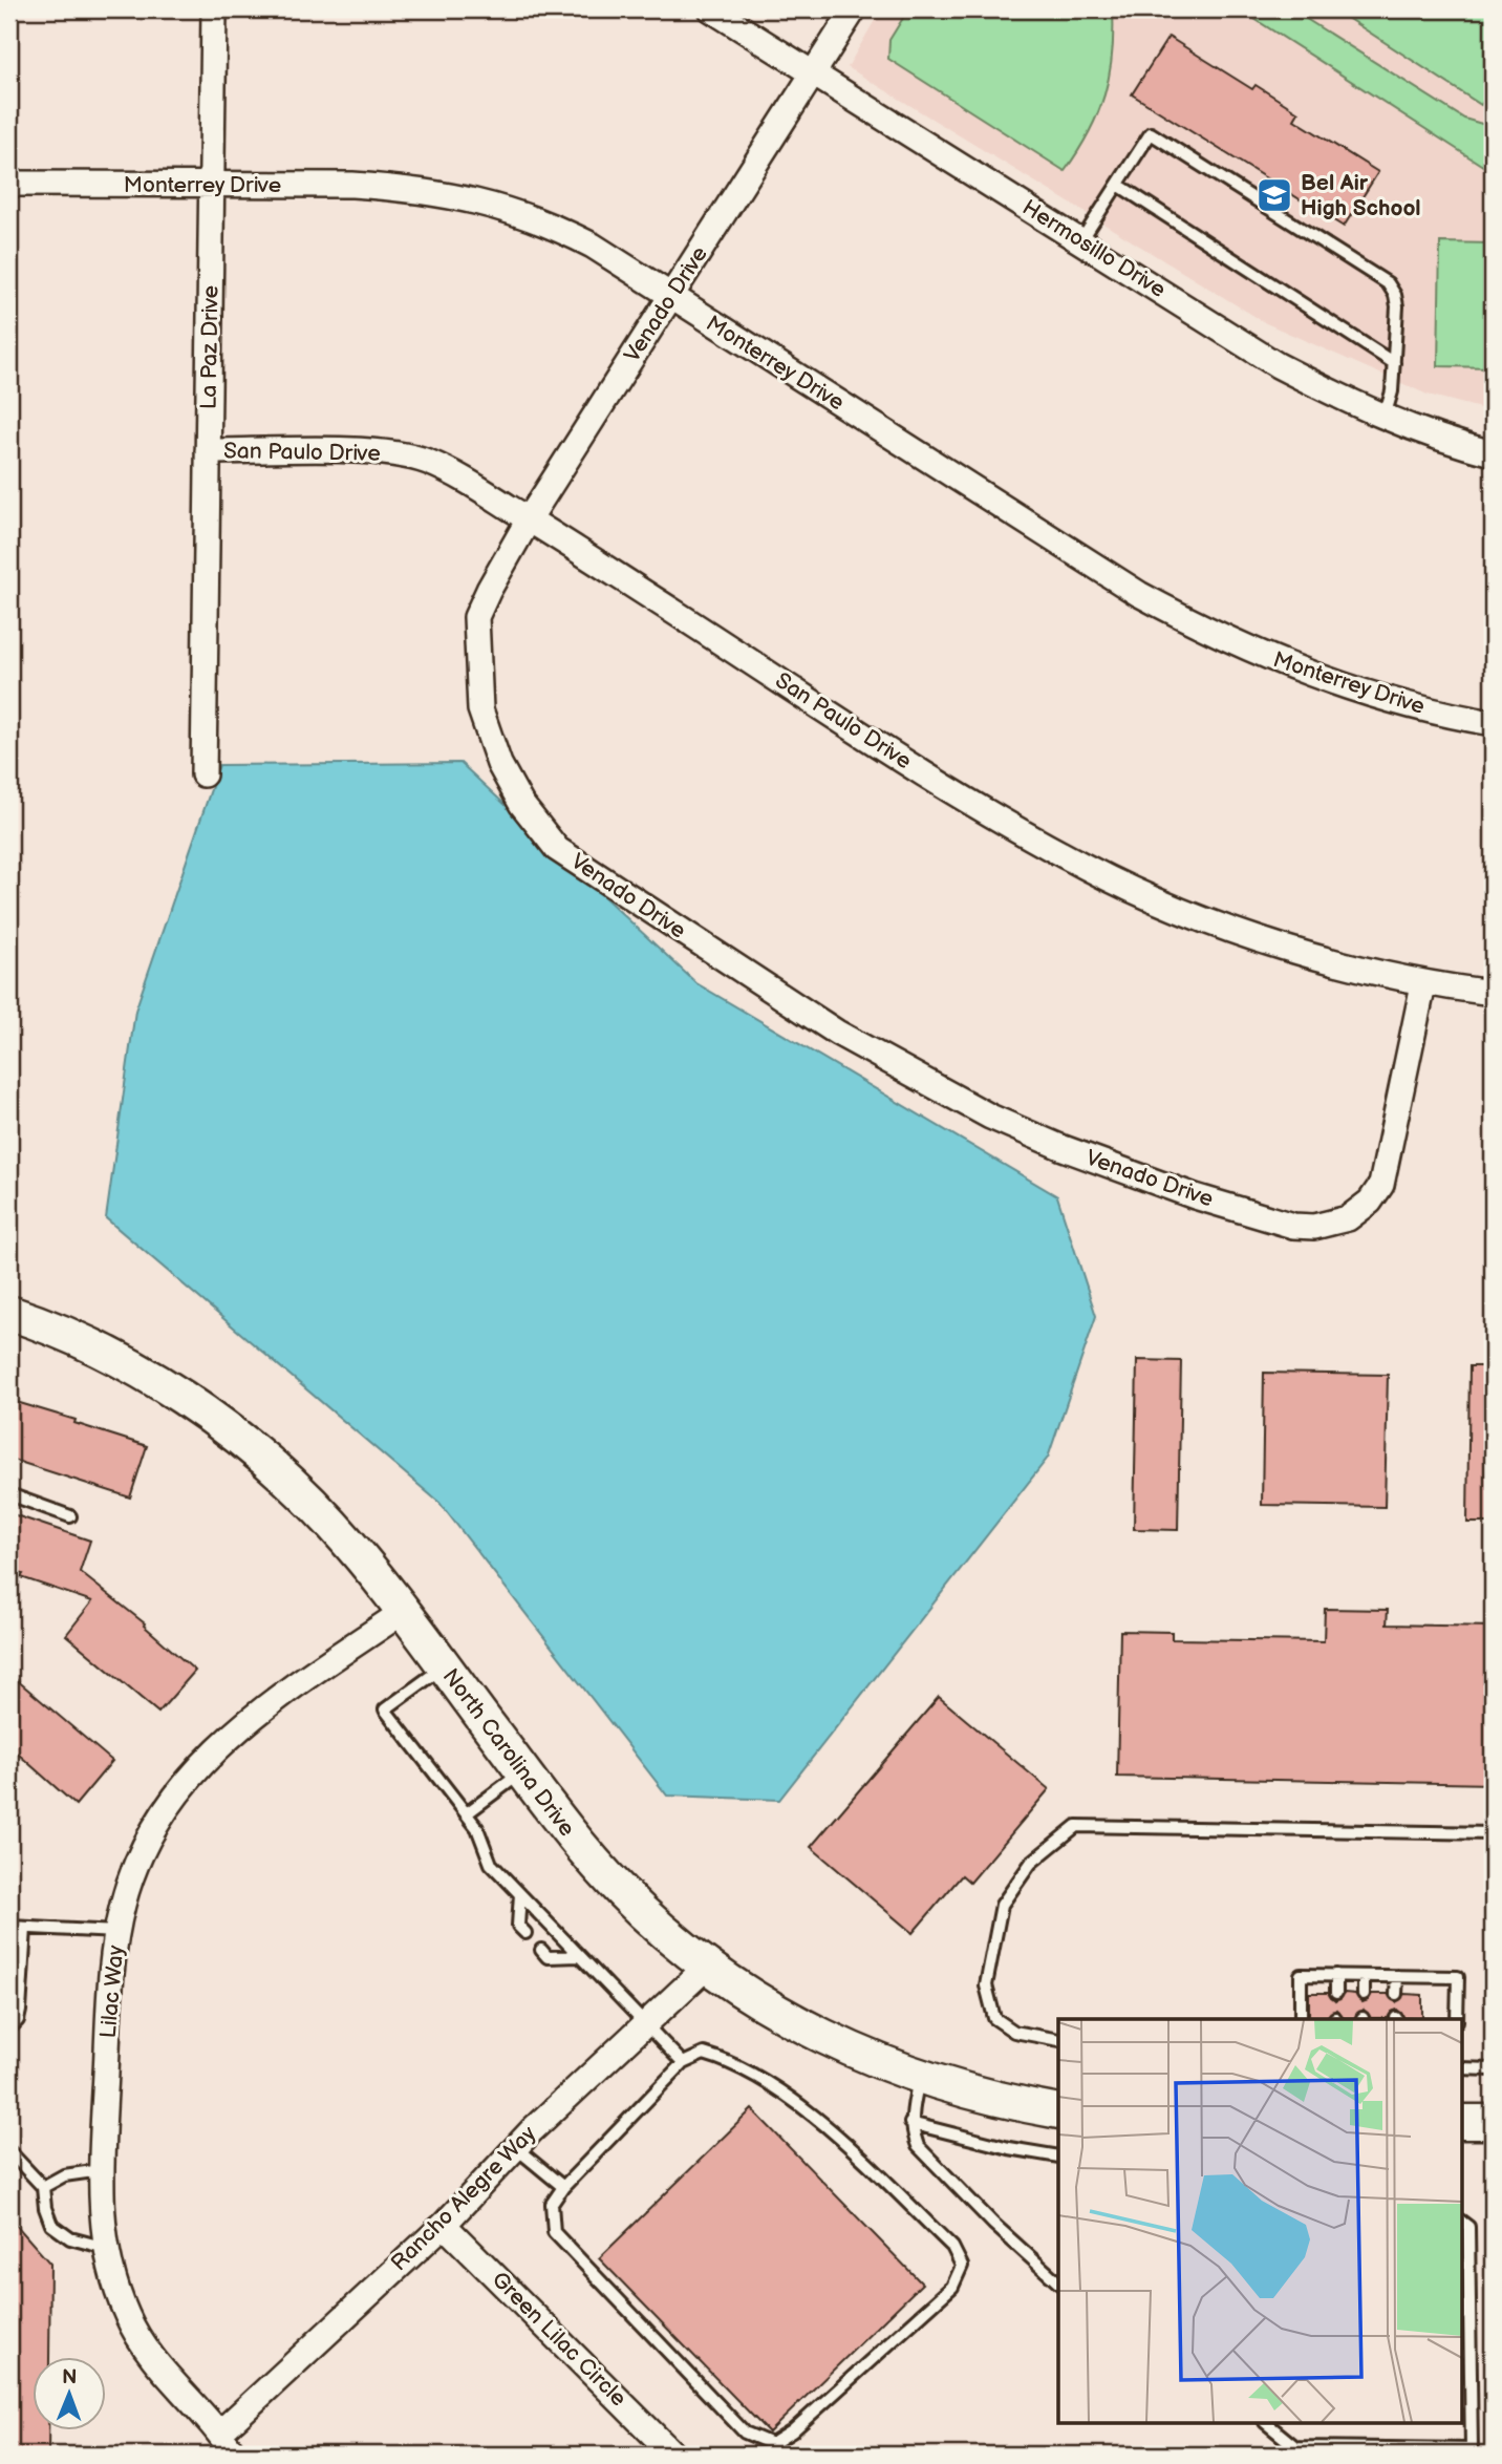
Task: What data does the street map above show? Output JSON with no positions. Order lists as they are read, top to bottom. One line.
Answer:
{"streets":{"main road":["North Carolina Drive"],"street":["Monterrey Drive","Hermosillo Drive","Venado Drive","La Paz Drive","San Paulo Drive","Lilac Way","Rancho Alegre Way","Green Lilac Circle"]},"crossings":[["Monterrey Drive","Venado Drive"],["Monterrey Drive","La Paz Drive"],["Hermosillo Drive","Venado Drive"],["Venado Drive","San Paulo Drive"],["La Paz Drive","San Paulo Drive"],["North Carolina Drive","Lilac Way"],["North Carolina Drive","Rancho Alegre Way"],["Lilac Way","Rancho Alegre Way"],["Rancho Alegre Way","Green Lilac Circle"]],"places":{"school or university":["Bel Air High School"]},"north":"top"}
